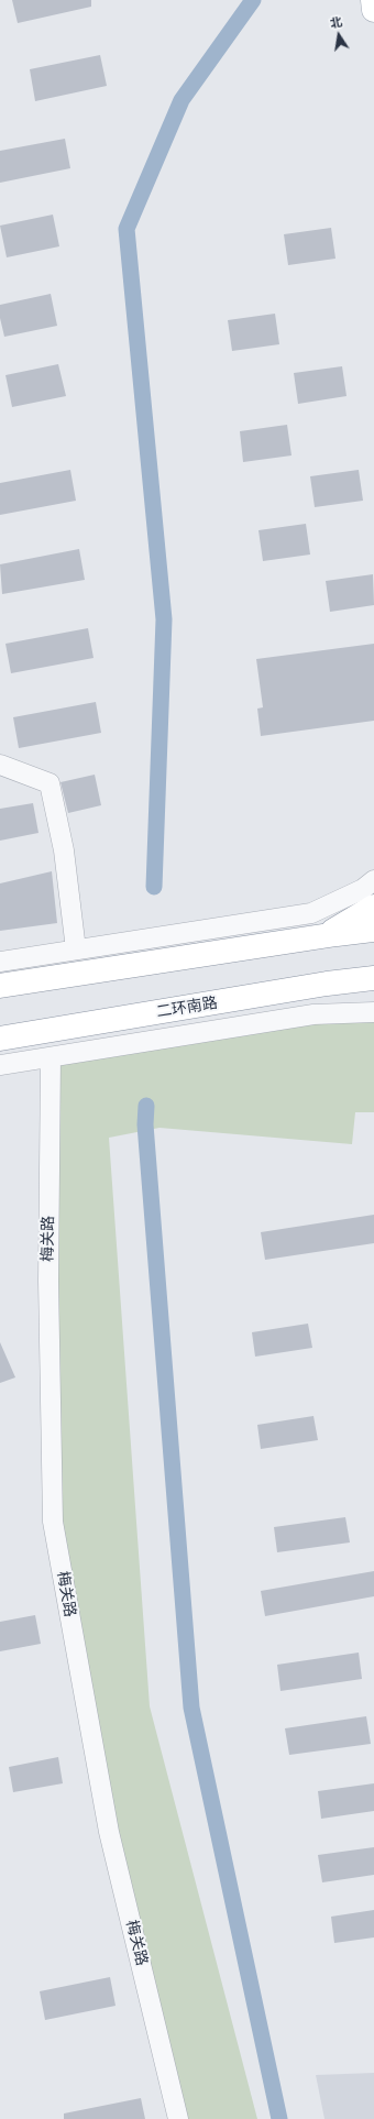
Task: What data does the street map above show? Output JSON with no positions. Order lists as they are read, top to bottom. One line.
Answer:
{"streets":{"main road":["二环南路"],"street":["梅关路"]},"north":"top"}
